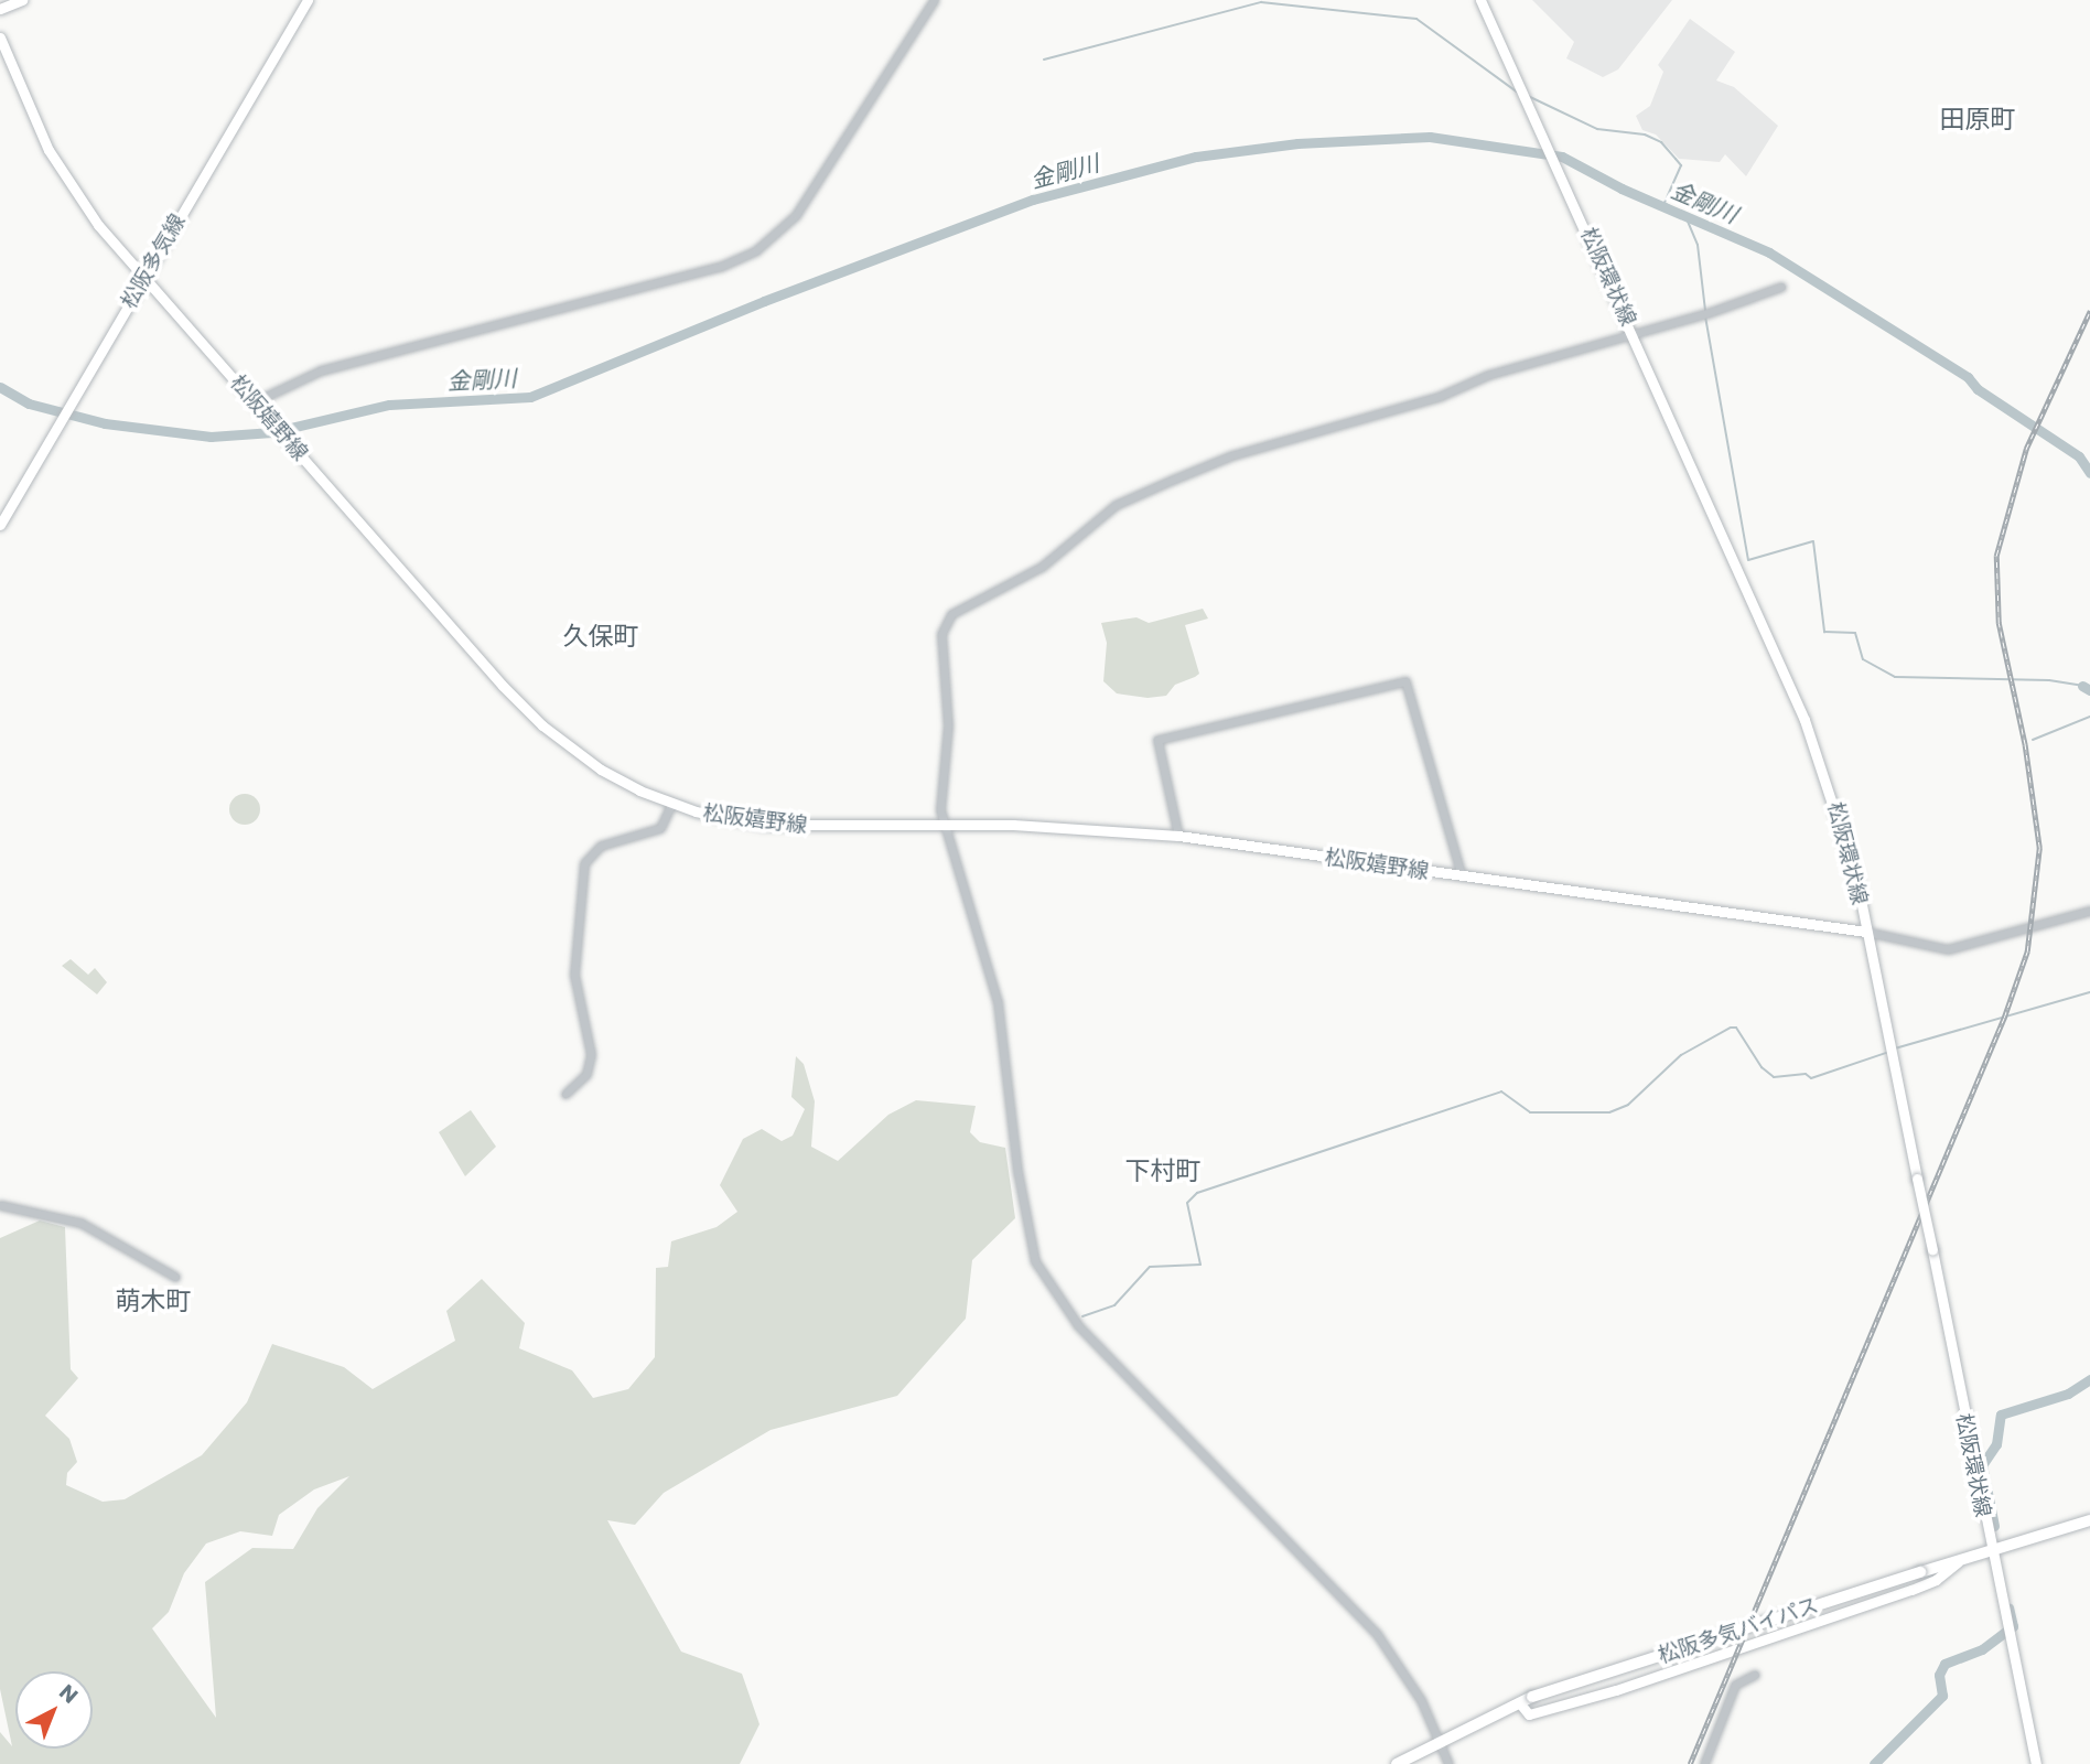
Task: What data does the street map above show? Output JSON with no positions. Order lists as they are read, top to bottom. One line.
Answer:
{"streets":{"highway":["松阪多気バイパス"],"main road":["松阪多気線","松阪環状線","松阪嬉野線"]},"crossings":[["松阪多気線","松阪嬉野線"],["松阪環状線","松阪嬉野線"],["松阪環状線","松阪多気バイパス"]],"districts":["田原町","久保町","下村町","萌木町"],"water":["金剛川"],"north":"top right"}
